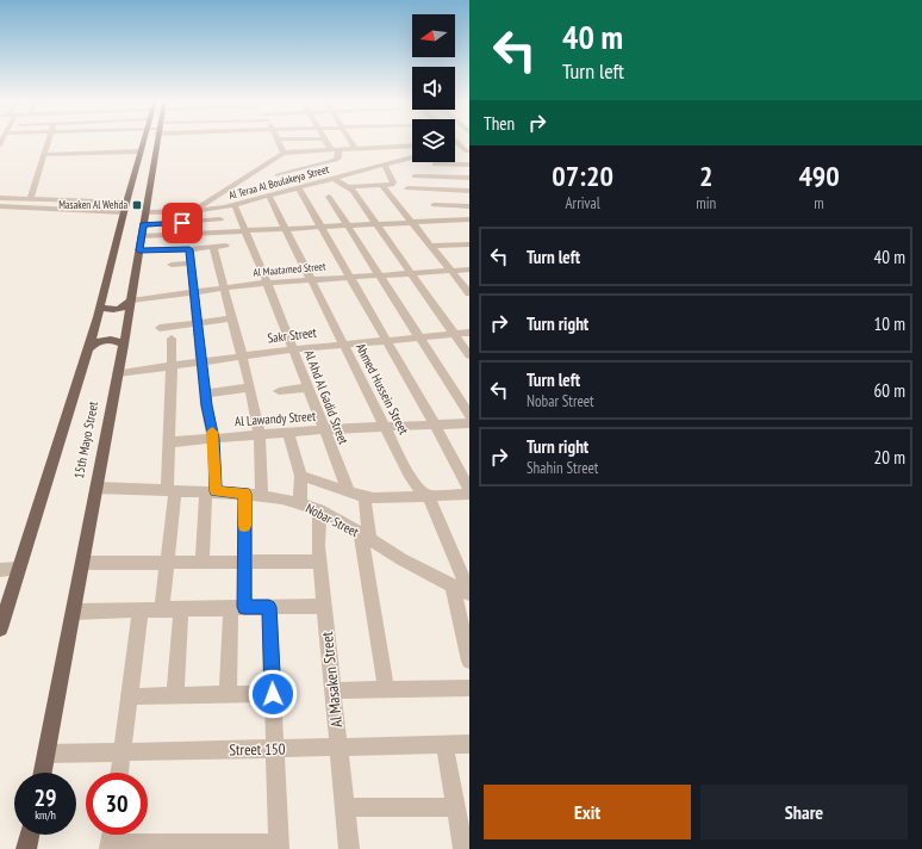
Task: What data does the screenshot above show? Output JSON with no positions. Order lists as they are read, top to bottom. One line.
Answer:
{"streets":{"main road":["15th Mayo Street"],"street":["Al Teraa Al Boulakeya Street","Al Maatamed Street","Sakr Street","Ahmed Hussein Street","Al Ahd Al Gadid Street","Al Lawandy Street","Nobar Street","Al Masaken Street","Street 150"]},"crossings":[["Al Teraa Al Boulakeya Street","Ahmed Hussein Street"],["Al Teraa Al Boulakeya Street","Al Ahd Al Gadid Street"],["Al Teraa Al Boulakeya Street","15th Mayo Street"],["Al Maatamed Street","Ahmed Hussein Street"],["Al Maatamed Street","Al Ahd Al Gadid Street"],["Al Maatamed Street","15th Mayo Street"],["Sakr Street","Ahmed Hussein Street"],["Sakr Street","Al Ahd Al Gadid Street"],["Sakr Street","15th Mayo Street"],["Ahmed Hussein Street","Al Lawandy Street"],["Ahmed Hussein Street","Nobar Street"],["Al Ahd Al Gadid Street","Al Lawandy Street"],["15th Mayo Street","Nobar Street"],["15th Mayo Street","Street 150"],["Nobar Street","Al Masaken Street"],["Al Masaken Street","Street 150"]],"places":{"transit":["Masaken Al Wehda"]},"north":"left","page":{"turn":["40 m","Turn left"],"then":"Then","eta":["07:20","Arrival","2","min","490","m"],"list":[{"name":"Turn left","value":"40 m"},{"name":"Turn right","value":"10 m"},{"name":"Turn left","note":"Nobar Street","value":"60 m"},{"name":"Turn right","note":"Shahin Street","value":"20 m"}],"speed":"29 km/h","limit":"30","buttons":["Exit","Share"]}}
